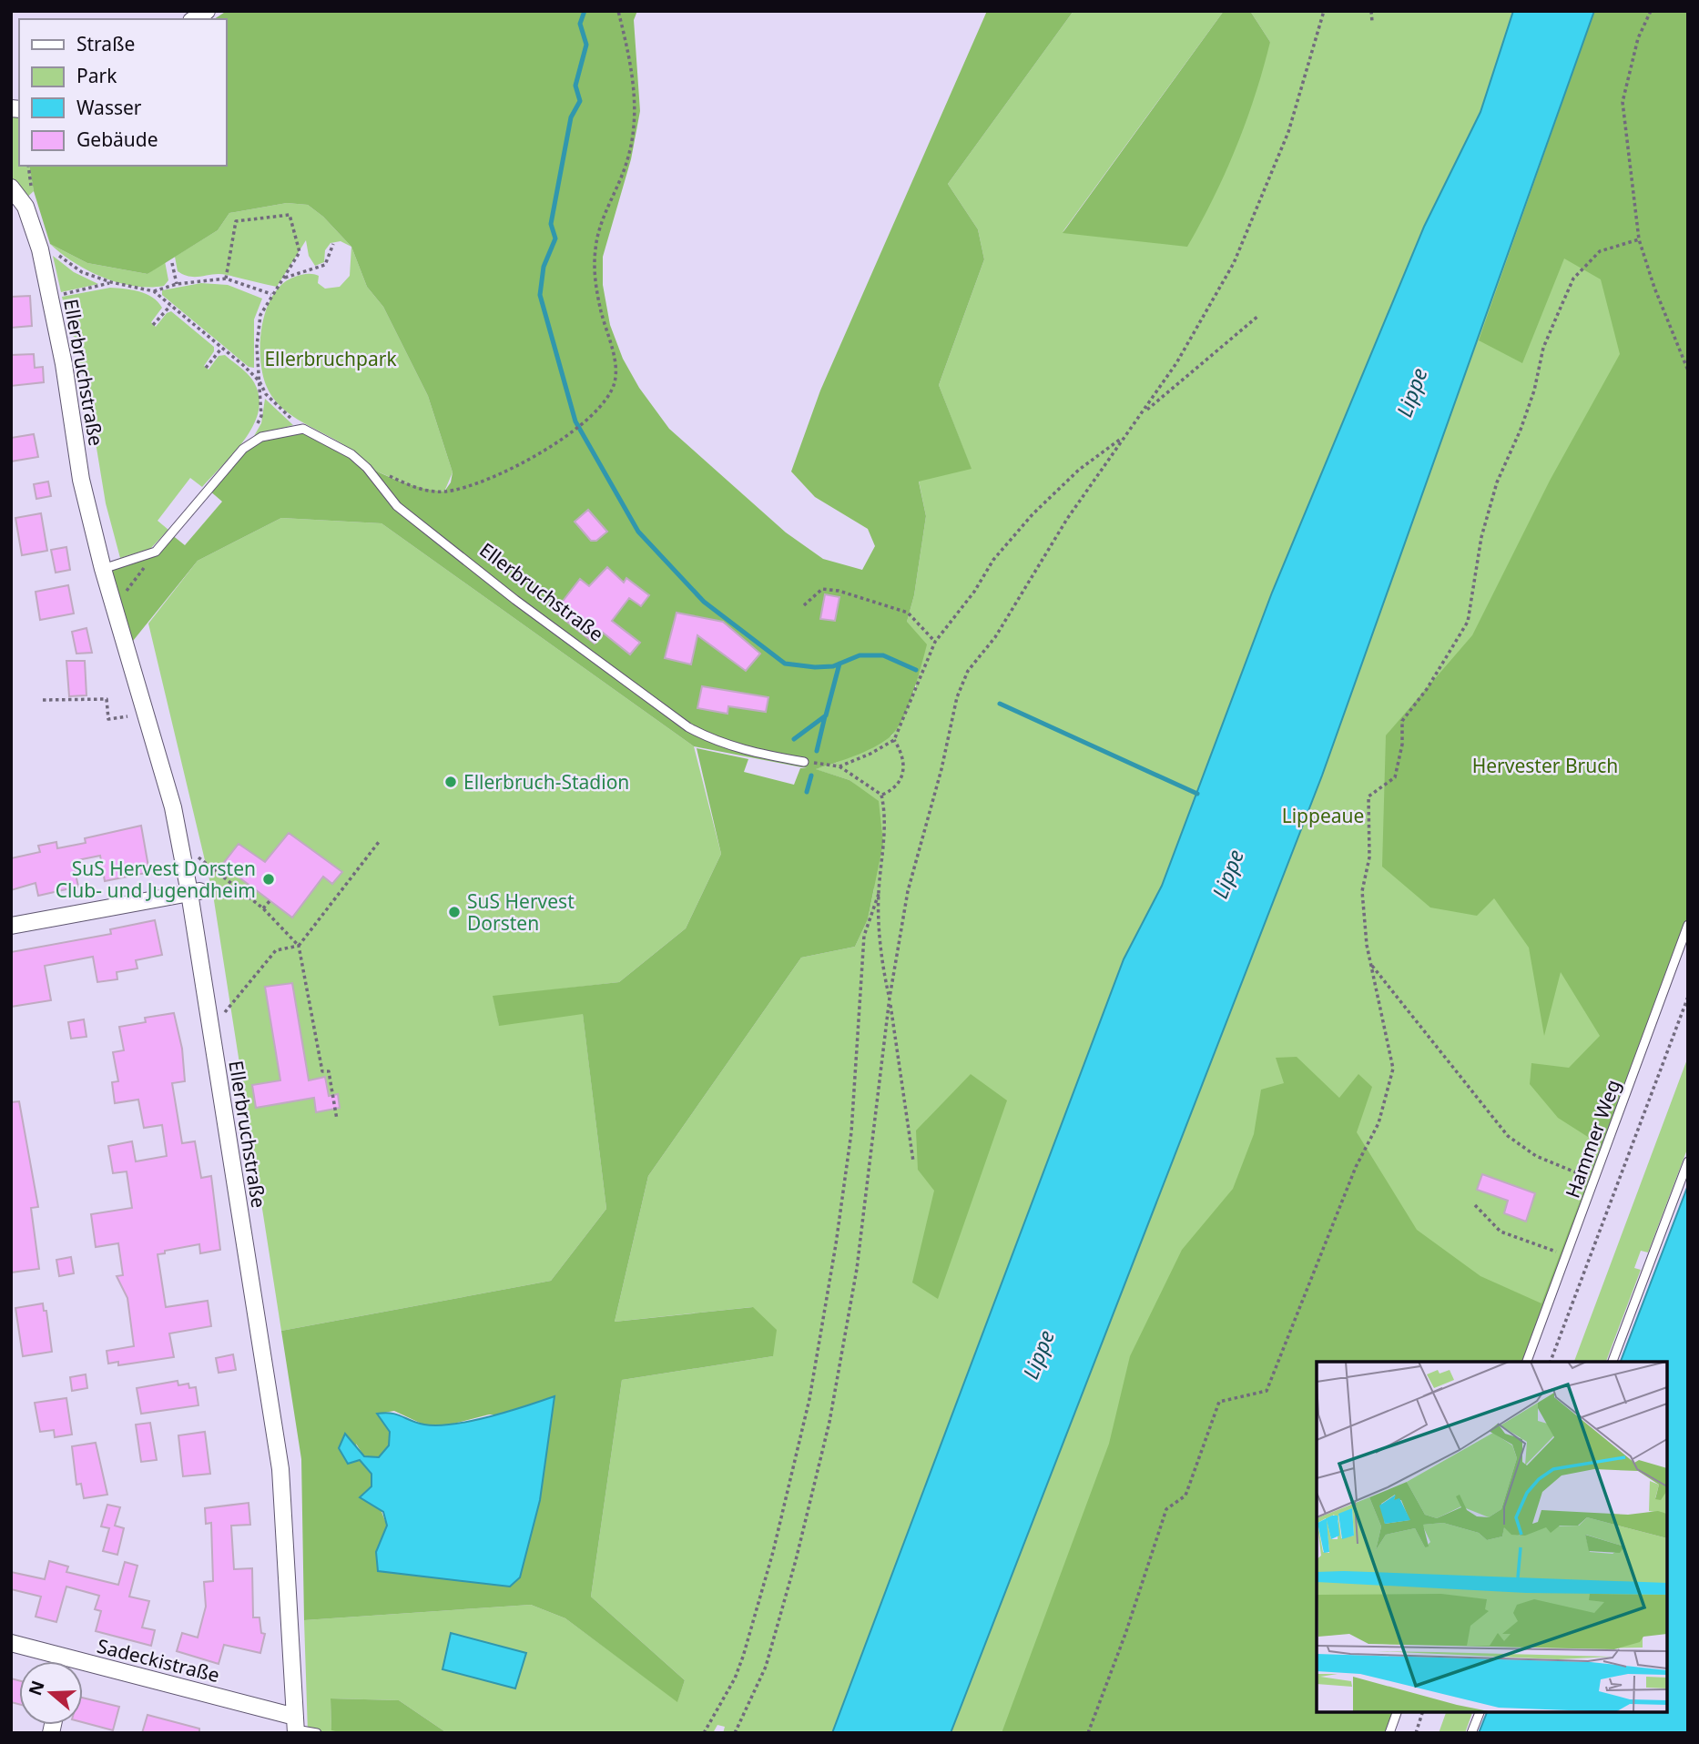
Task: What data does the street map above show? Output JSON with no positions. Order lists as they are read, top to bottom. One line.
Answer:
{"streets":{"street":["Ellerbruchstraße","Sadeckistraße"],"lane":["Hammer Weg"]},"crossings":[["Ellerbruchstraße","Sadeckistraße"]],"water":["Lippe"],"parks":["Ellerbruchpark","Hervester Bruch","Lippeaue"],"places":["Ellerbruch-Stadion","SuS Hervest Dorsten Club- und Jugendheim","SuS Hervest Dorsten"],"legend":["Straße","Park","Wasser","Gebäude"],"north":"left"}
